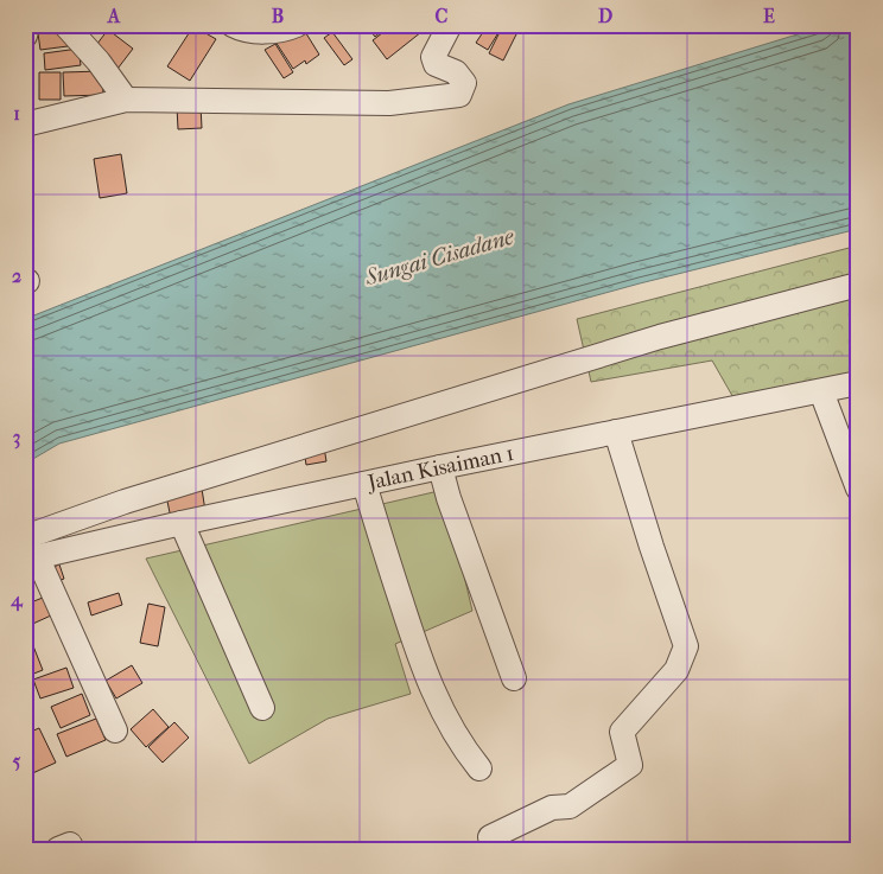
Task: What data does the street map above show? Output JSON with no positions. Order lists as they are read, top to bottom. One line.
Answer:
{"streets":{"street":["Jalan Kisaiman 1"]},"water":["Sungai Cisadane"],"grid":{"columns":["A","B","C","D","E"],"rows":["1","2","3","4","5"]}}
